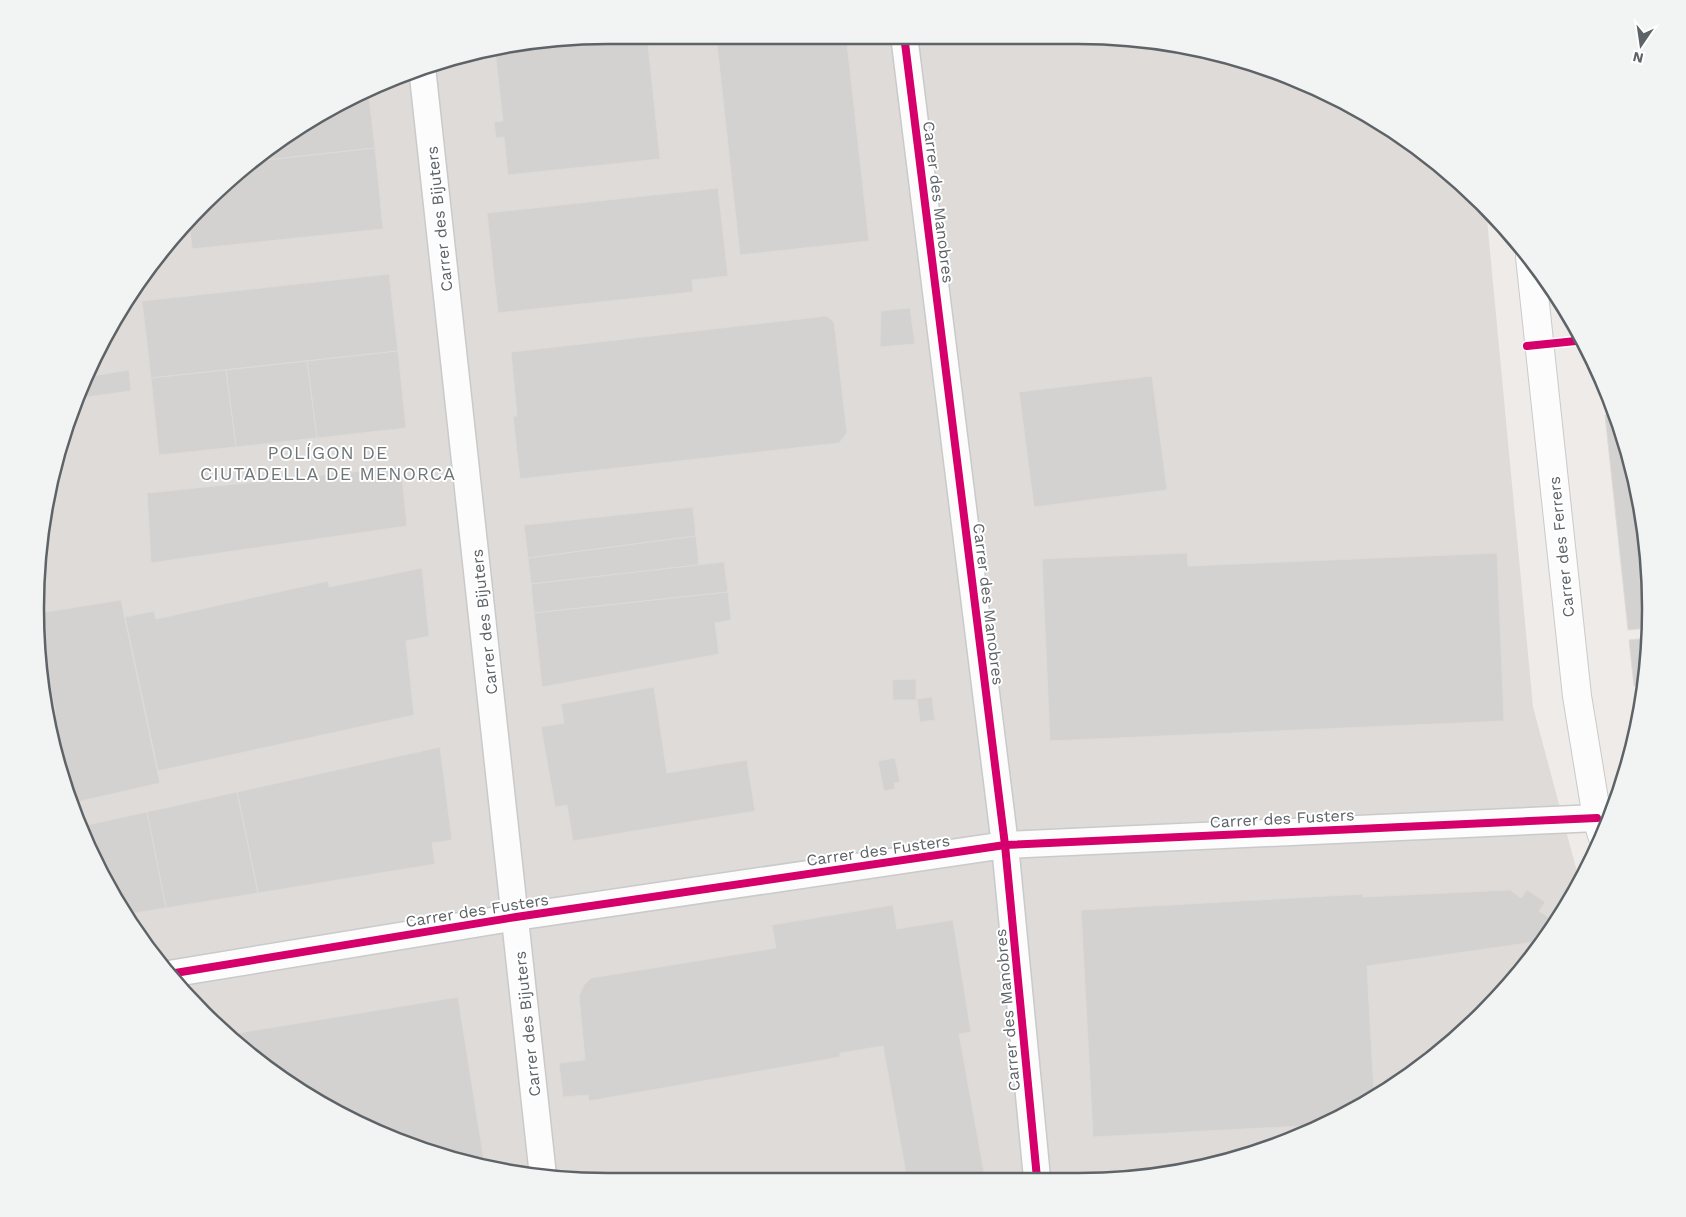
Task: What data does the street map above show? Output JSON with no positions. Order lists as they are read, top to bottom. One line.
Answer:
{"streets":{"street":["Carrer des Manobres","Carrer des Bijuters","Carrer des Ferrers","Carrer des Fusters"]},"crossings":[["Carrer des Manobres","Carrer des Fusters"],["Carrer des Bijuters","Carrer des Fusters"],["Carrer des Ferrers","Carrer des Fusters"]],"districts":["POLÍGON DE CIUTADELLA DE MENORCA"],"north":"bottom"}
